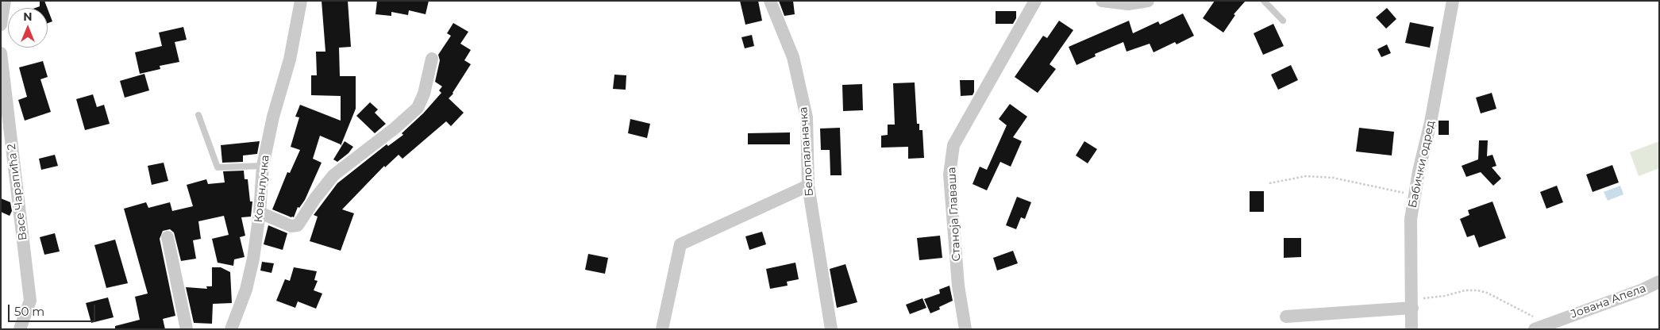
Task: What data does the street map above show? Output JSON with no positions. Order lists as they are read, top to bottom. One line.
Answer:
{"streets":{"street":["Белопаланачка","Бабички одред","Кованлучка","Васе Чарапића 2","Станоја Главаша","Јована Апела"]},"scale_bar":"50 m","north":"top"}
